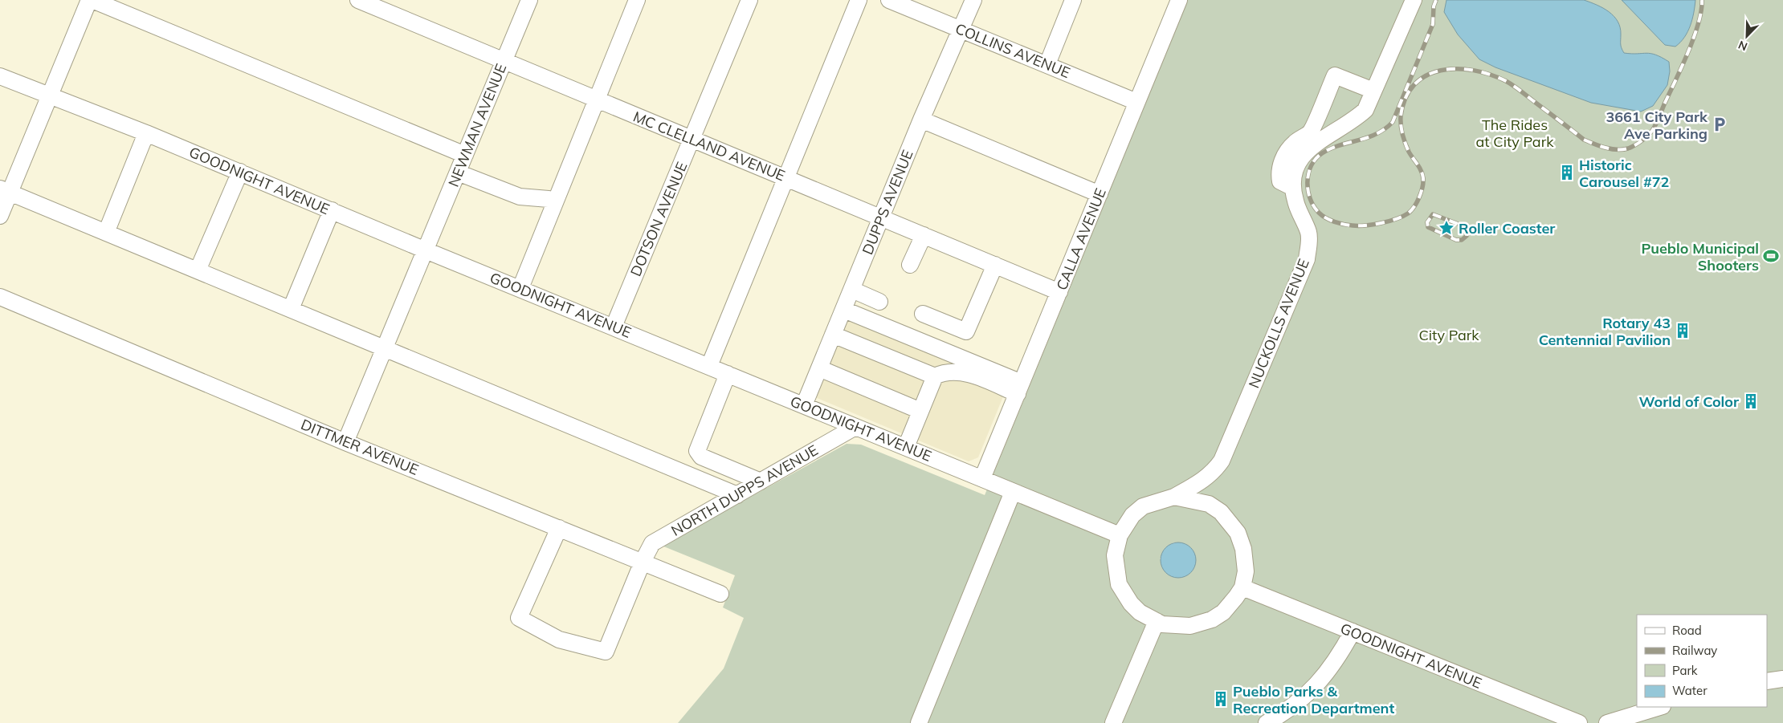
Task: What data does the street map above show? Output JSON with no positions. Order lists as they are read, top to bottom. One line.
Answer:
{"streets":{"street":["COLLINS AVENUE","NEWMAN AVENUE","MC CLELLAND AVENUE","GOODNIGHT AVENUE","DUPPS AVENUE","DOTSON AVENUE","CALLA AVENUE","NUCKOLLS AVENUE","DITTMER AVENUE","NORTH DUPPS AVENUE"]},"crossings":[["COLLINS AVENUE","DUPPS AVENUE"],["COLLINS AVENUE","CALLA AVENUE"],["NEWMAN AVENUE","MC CLELLAND AVENUE"],["NEWMAN AVENUE","GOODNIGHT AVENUE"],["NEWMAN AVENUE","DITTMER AVENUE"],["MC CLELLAND AVENUE","DUPPS AVENUE"],["MC CLELLAND AVENUE","DOTSON AVENUE"],["MC CLELLAND AVENUE","CALLA AVENUE"],["GOODNIGHT AVENUE","DUPPS AVENUE"],["GOODNIGHT AVENUE","DOTSON AVENUE"],["GOODNIGHT AVENUE","CALLA AVENUE"],["GOODNIGHT AVENUE","NUCKOLLS AVENUE"],["GOODNIGHT AVENUE","NORTH DUPPS AVENUE"],["DITTMER AVENUE","NORTH DUPPS AVENUE"]],"parks":["The Rides at City Park","City Park"],"places":{"parking":["3661 City Park Ave Parking"],"building":["Historic Carousel #72","Rotary 43 Centennial Pavilion","World of Color","Pueblo Parks & Recreation Department"],"place":["Roller Coaster"],"sports":["Pueblo Municipal Shooters"]},"legend":["Road","Railway","Park","Water"],"north":"bottom left"}
